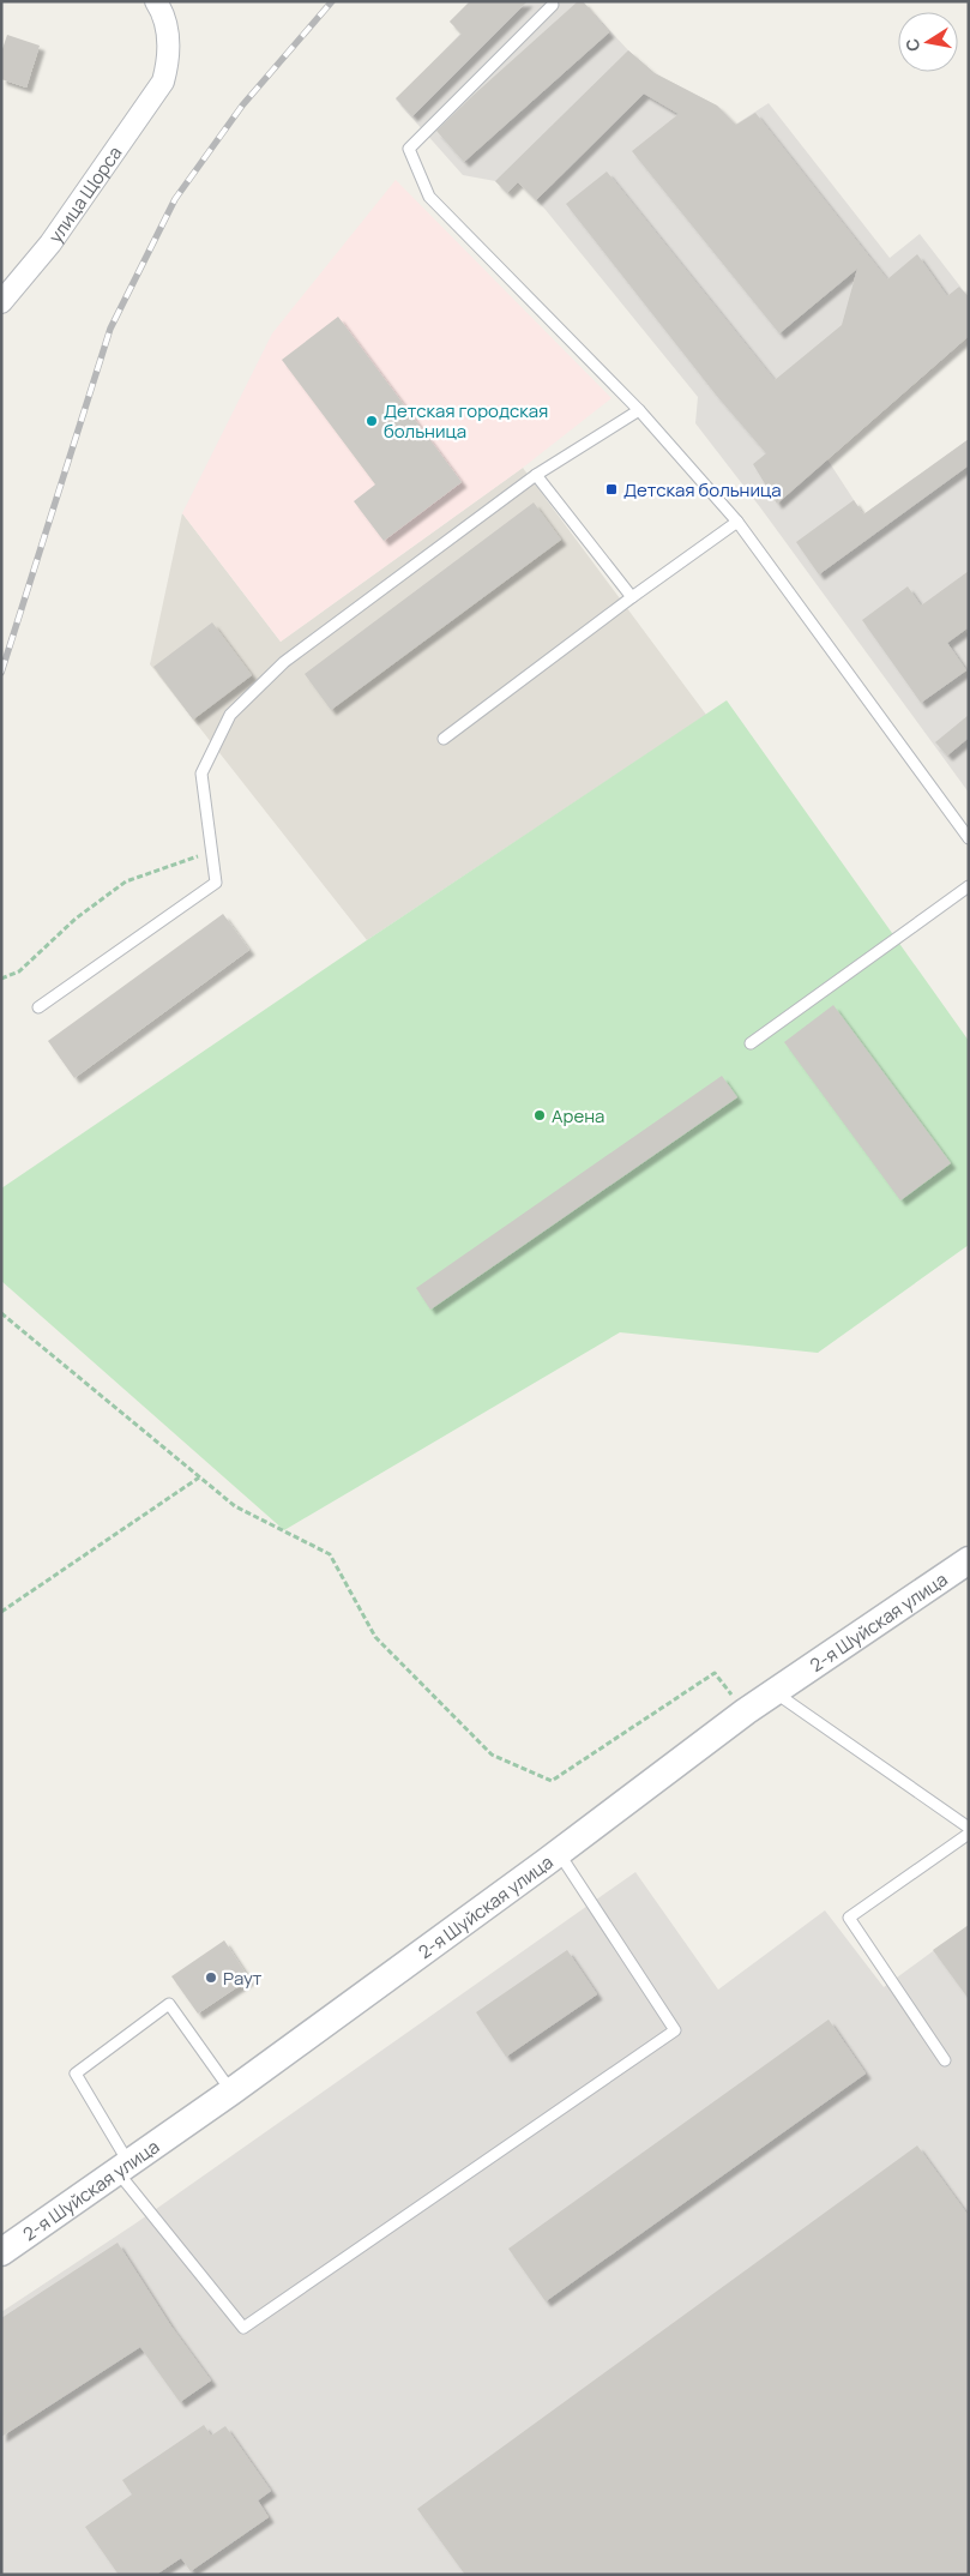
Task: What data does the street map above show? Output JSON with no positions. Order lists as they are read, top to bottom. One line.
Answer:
{"streets":{"street":["улица Щорса","2-я Шуйская улица"]},"places":{"other":["Детская городская больница","Арена","Раут"],"transit":["Детская больница"]},"north":"left"}
